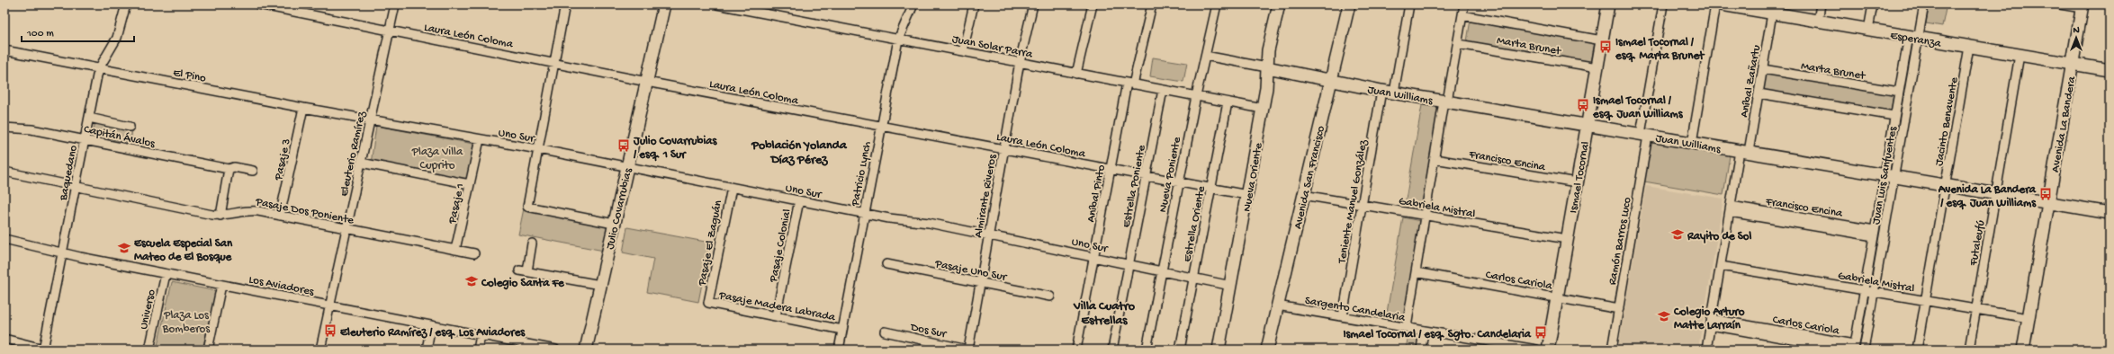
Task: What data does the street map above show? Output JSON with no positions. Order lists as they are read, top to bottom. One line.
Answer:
{"streets":{"street":["Laura León Coloma","Esperanza","Marta Brunet","Juan Solar Parra","El Pino","Aníbal Zañartu","Juan Williams","Jacinto Benavente","Avenida La Bandera","Uno Sur","Capitán Ávalos","Eleuterio Ramírez","Pasaje 3","Francisco Encina","Baquedano","Patricio Lynch","Nueva Poniente","Juan Luis Sanfuentes","Nueva Oriente","Avenida San Francisco","Ismael Tocornal","Estrella Poniente","Aníbal Pinto","Almirante Riveros","Teniente Manuel González","Pasaje 1","Gabriela Mistral","Julio Covarrubias","Pasaje Dos Poniente","Estrella Oriente","Ramón Barros Luco","Pasaje El Zaguán","Futaleufú","Pasaje Colonial","Pasaje Uno Sur","Carlos Cariola","Los Aviadores","Pasaje Madera Labrada","Sargento Candelaria","Universo","Dos Sur"]},"crossings":[["Laura León Coloma","Eleuterio Ramírez"],["Laura León Coloma","Patricio Lynch"],["Laura León Coloma","Nueva Poniente"],["Laura León Coloma","Nueva Oriente"],["Laura León Coloma","Estrella Poniente"],["Laura León Coloma","Aníbal Pinto"],["Laura León Coloma","Almirante Riveros"],["Laura León Coloma","Julio Covarrubias"],["Laura León Coloma","Estrella Oriente"],["Esperanza","Aníbal Zañartu"],["Esperanza","Jacinto Benavente"],["Esperanza","Avenida La Bandera"],["Esperanza","Juan Luis Sanfuentes"],["Esperanza","Futaleufú"],["Marta Brunet","Aníbal Zañartu"],["Marta Brunet","Juan Luis Sanfuentes"],["Marta Brunet","Ismael Tocornal"],["Juan Solar Parra","Patricio Lynch"],["Juan Solar Parra","Nueva Poniente"],["Juan Solar Parra","Nueva Oriente"],["Juan Solar Parra","Estrella Poniente"],["Juan Solar Parra","Aníbal Pinto"],["Juan Solar Parra","Almirante Riveros"],["Juan Solar Parra","Estrella Oriente"],["El Pino","Uno Sur"],["El Pino","Eleuterio Ramírez"],["El Pino","Pasaje 3"],["El Pino","Baquedano"],["Aníbal Zañartu","Juan Williams"],["Aníbal Zañartu","Francisco Encina"],["Aníbal Zañartu","Gabriela Mistral"],["Aníbal Zañartu","Carlos Cariola"],["Juan Williams","Jacinto Benavente"],["Juan Williams","Avenida La Bandera"],["Juan Williams","Juan Luis Sanfuentes"],["Juan Williams","Nueva Oriente"],["Juan Williams","Avenida San Francisco"],["Juan Williams","Ismael Tocornal"],["Juan Williams","Teniente Manuel González"],["Juan Williams","Ramón Barros Luco"],["Juan Williams","Futaleufú"],["Jacinto Benavente","Gabriela Mistral"],["Avenida La Bandera","Gabriela Mistral"],["Uno Sur","Eleuterio Ramírez"],["Uno Sur","Patricio Lynch"],["Uno Sur","Nueva Poniente"],["Uno Sur","Nueva Oriente"],["Uno Sur","Estrella Poniente"],["Uno Sur","Aníbal Pinto"],["Uno Sur","Almirante Riveros"],["Uno Sur","Pasaje 1"],["Uno Sur","Julio Covarrubias"],["Uno Sur","Estrella Oriente"],["Uno Sur","Pasaje El Zaguán"],["Uno Sur","Pasaje Colonial"],["Capitán Ávalos","Baquedano"],["Eleuterio Ramírez","Pasaje Dos Poniente"],["Eleuterio Ramírez","Los Aviadores"],["Pasaje 3","Pasaje Dos Poniente"],["Francisco Encina","Juan Luis Sanfuentes"],["Francisco Encina","Ismael Tocornal"],["Baquedano","Pasaje Dos Poniente"],["Baquedano","Los Aviadores"],["Patricio Lynch","Pasaje Madera Labrada"],["Juan Luis Sanfuentes","Gabriela Mistral"],["Juan Luis Sanfuentes","Carlos Cariola"],["Avenida San Francisco","Gabriela Mistral"],["Avenida San Francisco","Sargento Candelaria"],["Ismael Tocornal","Gabriela Mistral"],["Ismael Tocornal","Carlos Cariola"],["Almirante Riveros","Pasaje Uno Sur"],["Almirante Riveros","Dos Sur"],["Teniente Manuel González","Gabriela Mistral"],["Teniente Manuel González","Sargento Candelaria"],["Pasaje 1","Pasaje Dos Poniente"],["Gabriela Mistral","Futaleufú"],["Ramón Barros Luco","Carlos Cariola"],["Pasaje El Zaguán","Pasaje Madera Labrada"],["Pasaje Colonial","Pasaje Madera Labrada"],["Los Aviadores","Universo"]],"districts":["Población Yolanda Díaz Pérez","Villa Cuatro Estrellas"],"parks":["Plaza Villa Cuprito","Plaza Los Bomberos"],"places":{"bus stop":["Ismael Tocornal / esq. Marta Brunet","Ismael Tocornal / esq. Juan Williams","Julio Covarrubias / esq. 1 Sur","Avenida La Bandera / esq. Juan Williams","Eleuterio Ramírez / esq. Los Aviadores","Ismael Tocornal / esq. Sgto. Candelaria"],"school or university":["Rayito de Sol","Escuela Especial San Mateo de El Bosque","Colegio Santa Fe","Colegio Arturo Matte Larraín"]},"scale_bar":"100 m","north":"top"}
